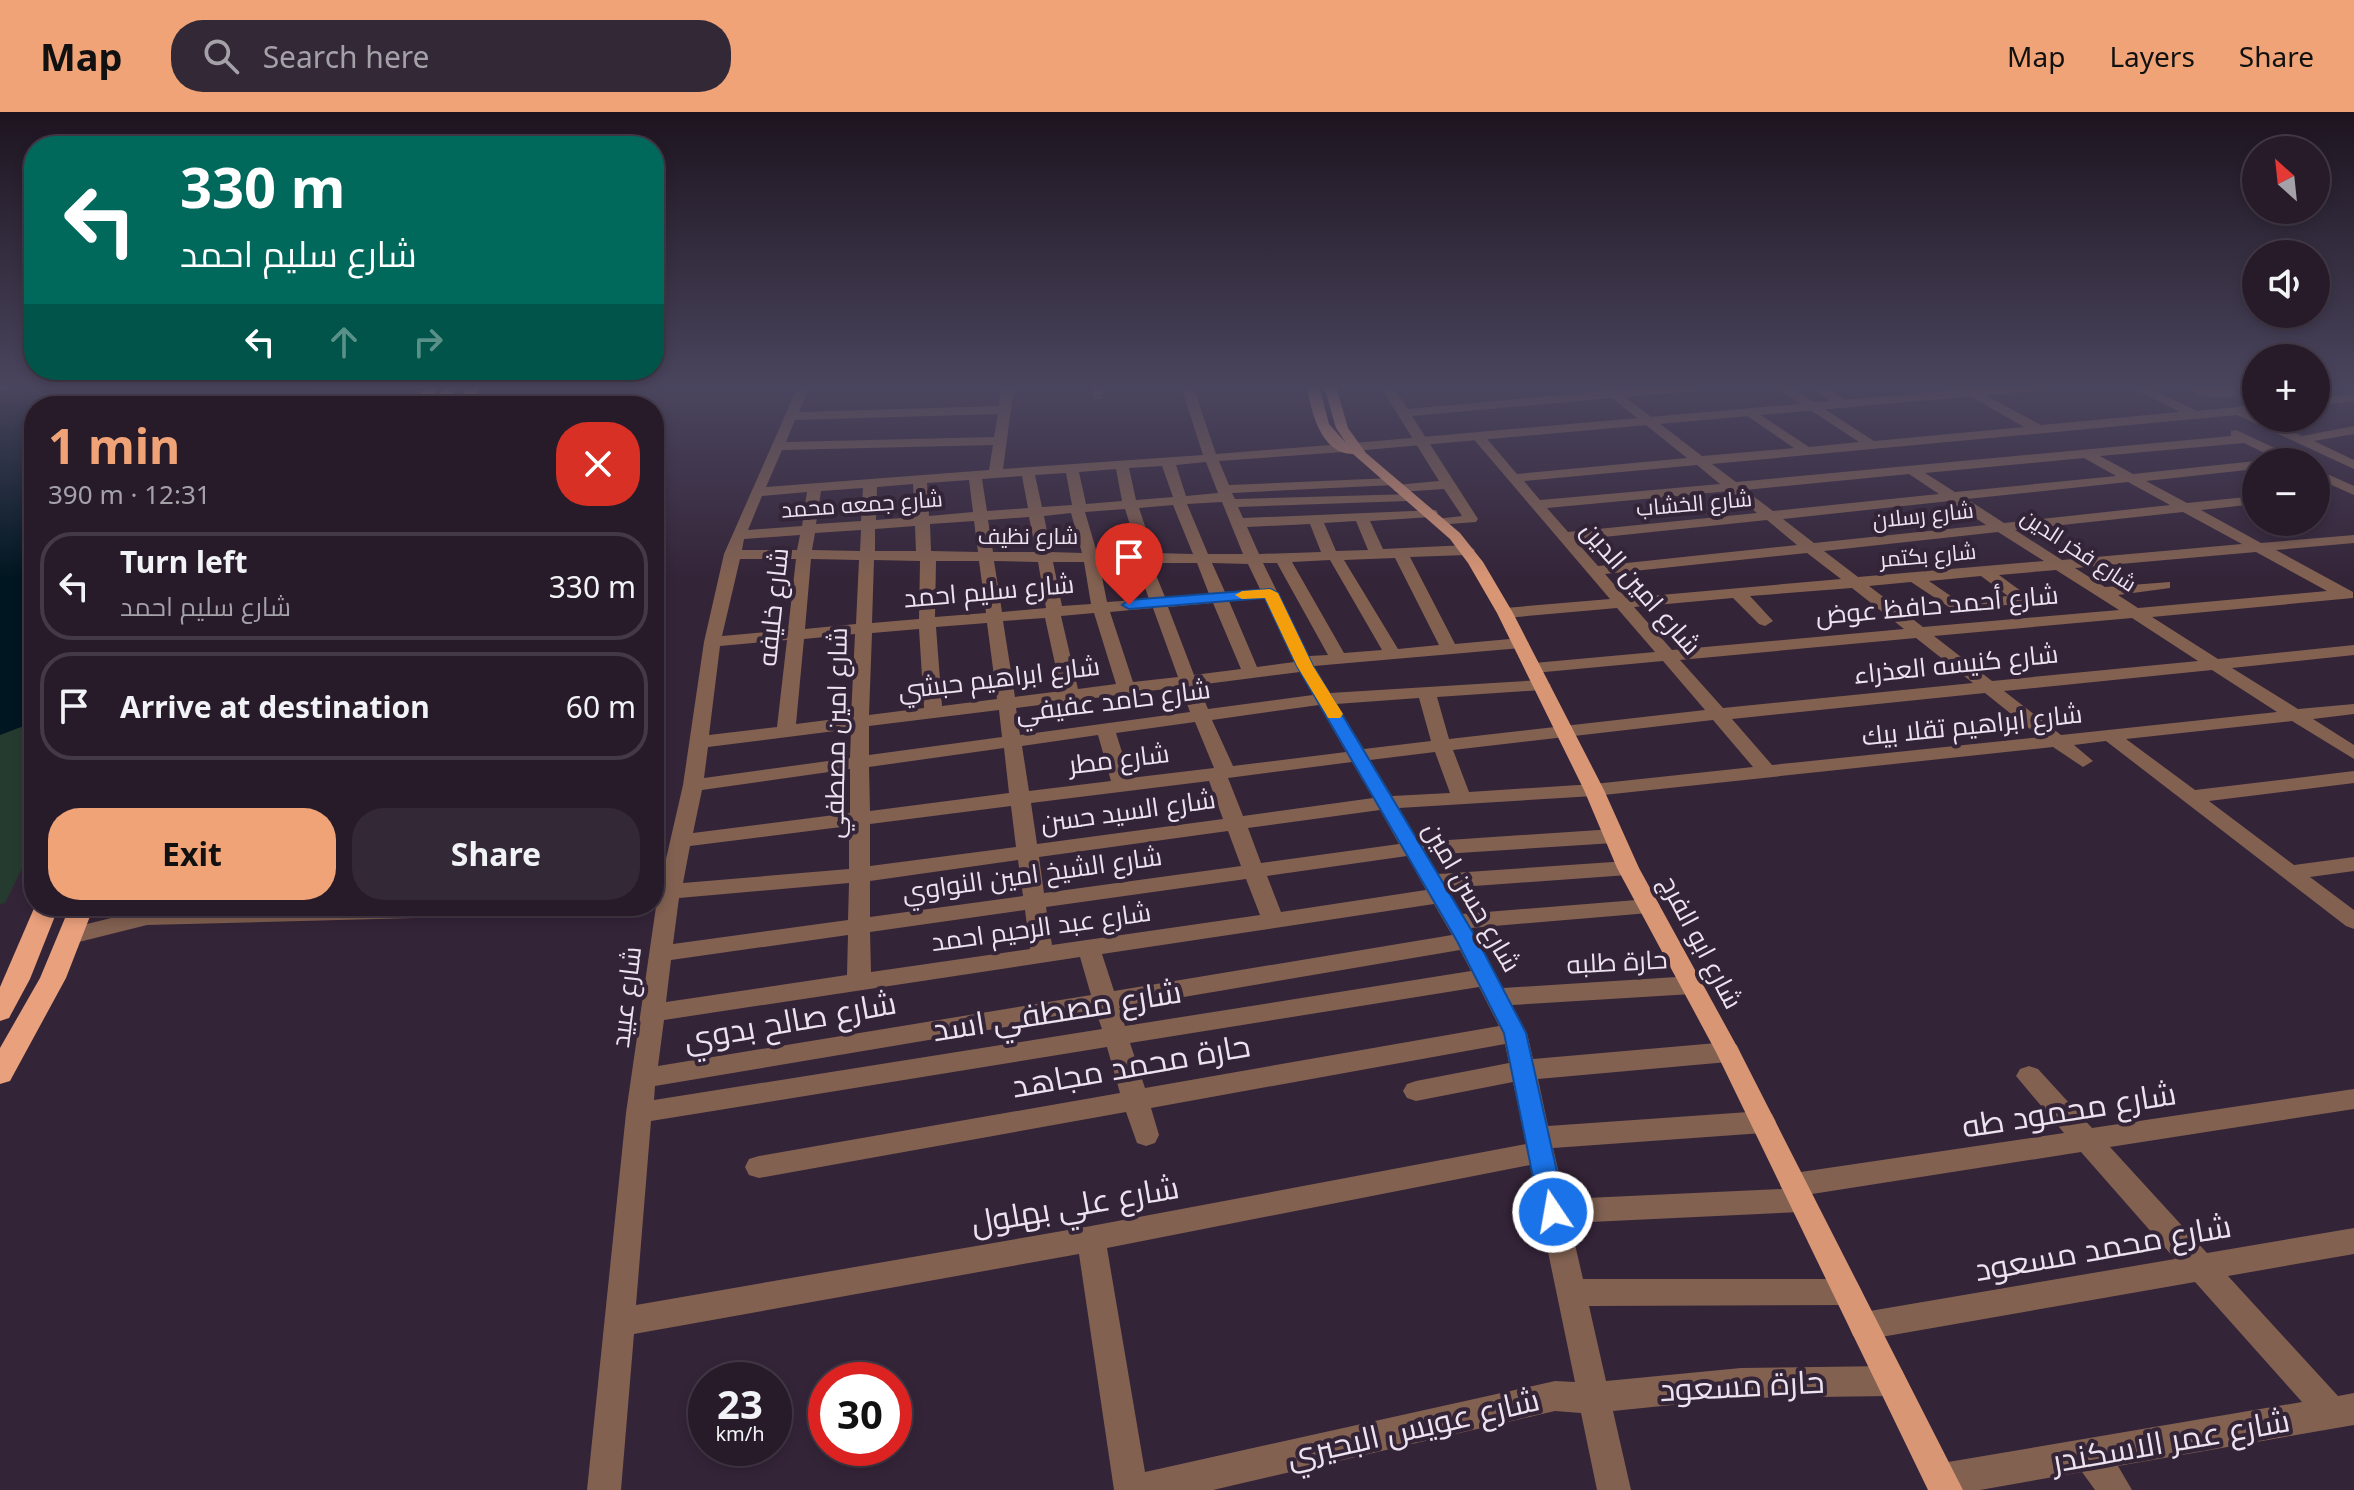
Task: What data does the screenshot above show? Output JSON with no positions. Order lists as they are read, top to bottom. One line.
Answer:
{"streets":{"main road":["شارع ابو الفرج"],"street":["شارع الخشاب","شارع جمعه محمد","شارع رسلان","شارع نظيف","شارع فخر الدين","شارع بكتمر","شارع امين الدين","شارع سليم احمد","شارع أحمد حافظ عوض","شارع خليفه","شارع كنيسه العذراء","شارع ابراهيم حبشي","شارع حامد عفيفي","شارع ابراهيم تقلا بيك","شارع امين مصطفي","شارع مطر","شارع السيد حسن","شارع الشيخ امين النواوي","شارع حسن امين","شارع عبد الرحيم احمد","حارة طلبه","شارع عبيد","شارع مصطفي اسد","شارع صالح بدوي","حارة محمد مجاهد","شارع محمود طه","شارع علي بهلول","شارع محمد مسعود","حارة مسعود","شارع عويس البحيري","شارع عمر الاسكندر"]},"crossings":[["شارع الخشاب","شارع فخر الدين"],["شارع الخشاب","شارع امين الدين"],["شارع جمعه محمد","شارع نظيف"],["شارع جمعه محمد","شارع خليفه"],["شارع جمعه محمد","شارع امين مصطفي"],["شارع جمعه محمد","شارع حسن امين"],["شارع جمعه محمد","شارع عبيد"],["شارع رسلان","شارع فخر الدين"],["شارع رسلان","شارع امين الدين"],["شارع نظيف","شارع خليفه"],["شارع نظيف","شارع امين مصطفي"],["شارع نظيف","شارع حسن امين"],["شارع نظيف","شارع ابو الفرج"],["شارع نظيف","شارع عبيد"],["شارع فخر الدين","شارع بكتمر"],["شارع فخر الدين","شارع أحمد حافظ عوض"],["شارع فخر الدين","شارع كنيسه العذراء"],["شارع فخر الدين","شارع ابراهيم تقلا بيك"],["شارع بكتمر","شارع امين الدين"],["شارع بكتمر","شارع ابو الفرج"],["شارع امين الدين","شارع أحمد حافظ عوض"],["شارع امين الدين","شارع كنيسه العذراء"],["شارع امين الدين","شارع ابراهيم تقلا بيك"],["شارع سليم احمد","شارع خليفه"],["شارع سليم احمد","شارع امين مصطفي"],["شارع سليم احمد","شارع حسن امين"],["شارع سليم احمد","شارع عبيد"],["شارع أحمد حافظ عوض","شارع حامد عفيفي"],["شارع أحمد حافظ عوض","شارع ابو الفرج"],["شارع خليفه","شارع ابراهيم حبشي"],["شارع كنيسه العذراء","شارع مطر"],["شارع كنيسه العذراء","شارع ابو الفرج"],["شارع ابراهيم حبشي","شارع امين مصطفي"],["شارع ابراهيم حبشي","شارع حسن امين"],["شارع ابراهيم حبشي","شارع ابو الفرج"],["شارع ابراهيم حبشي","شارع عبيد"],["شارع حامد عفيفي","شارع امين مصطفي"],["شارع حامد عفيفي","شارع حسن امين"],["شارع حامد عفيفي","شارع ابو الفرج"],["شارع حامد عفيفي","شارع عبيد"],["شارع ابراهيم تقلا بيك","شارع السيد حسن"],["شارع ابراهيم تقلا بيك","شارع ابو الفرج"],["شارع امين مصطفي","شارع مطر"],["شارع امين مصطفي","شارع السيد حسن"],["شارع امين مصطفي","شارع الشيخ امين النواوي"],["شارع امين مصطفي","شارع عبد الرحيم احمد"],["شارع مطر","شارع حسن امين"],["شارع مطر","شارع ابو الفرج"],["شارع مطر","شارع عبيد"],["شارع السيد حسن","شارع حسن امين"],["شارع السيد حسن","شارع ابو الفرج"],["شارع الشيخ امين النواوي","شارع حسن امين"],["شارع الشيخ امين النواوي","شارع ابو الفرج"],["شارع الشيخ امين النواوي","شارع عبيد"],["شارع حسن امين","شارع عبد الرحيم احمد"],["شارع حسن امين","حارة طلبه"],["شارع حسن امين","شارع مصطفي اسد"],["شارع حسن امين","شارع صالح بدوي"],["شارع حسن امين","حارة محمد مجاهد"],["شارع حسن امين","شارع محمود طه"],["شارع حسن امين","شارع علي بهلول"],["شارع حسن امين","حارة مسعود"],["شارع حسن امين","شارع عويس البحيري"],["شارع عبد الرحيم احمد","شارع ابو الفرج"],["شارع عبد الرحيم احمد","شارع عبيد"],["شارع ابو الفرج","حارة طلبه"],["شارع ابو الفرج","شارع صالح بدوي"],["شارع ابو الفرج","شارع محمود طه"],["شارع ابو الفرج","شارع علي بهلول"],["شارع ابو الفرج","شارع محمد مسعود"],["شارع ابو الفرج","حارة مسعود"],["شارع ابو الفرج","شارع عمر الاسكندر"],["حارة طلبه","شارع مصطفي اسد"],["شارع عبيد","شارع مصطفي اسد"],["شارع عبيد","شارع صالح بدوي"],["شارع عبيد","شارع علي بهلول"],["حارة مسعود","شارع عويس البحيري"]],"north":"top left","page":{"header":"Map","search":"Search here","nav":["Map","Layers","Share"],"map_buttons":["+","−"],"turn":["330 m","شارع سليم احمد"],"heading":["1 min","390 m · 12:31"],"list":[{"name":"Turn left","note":"شارع سليم احمد","value":"330 m"},{"name":"Arrive at destination","value":"60 m"}],"buttons":["Exit","Share"],"speed":"23 km/h","limit":"30"}}
